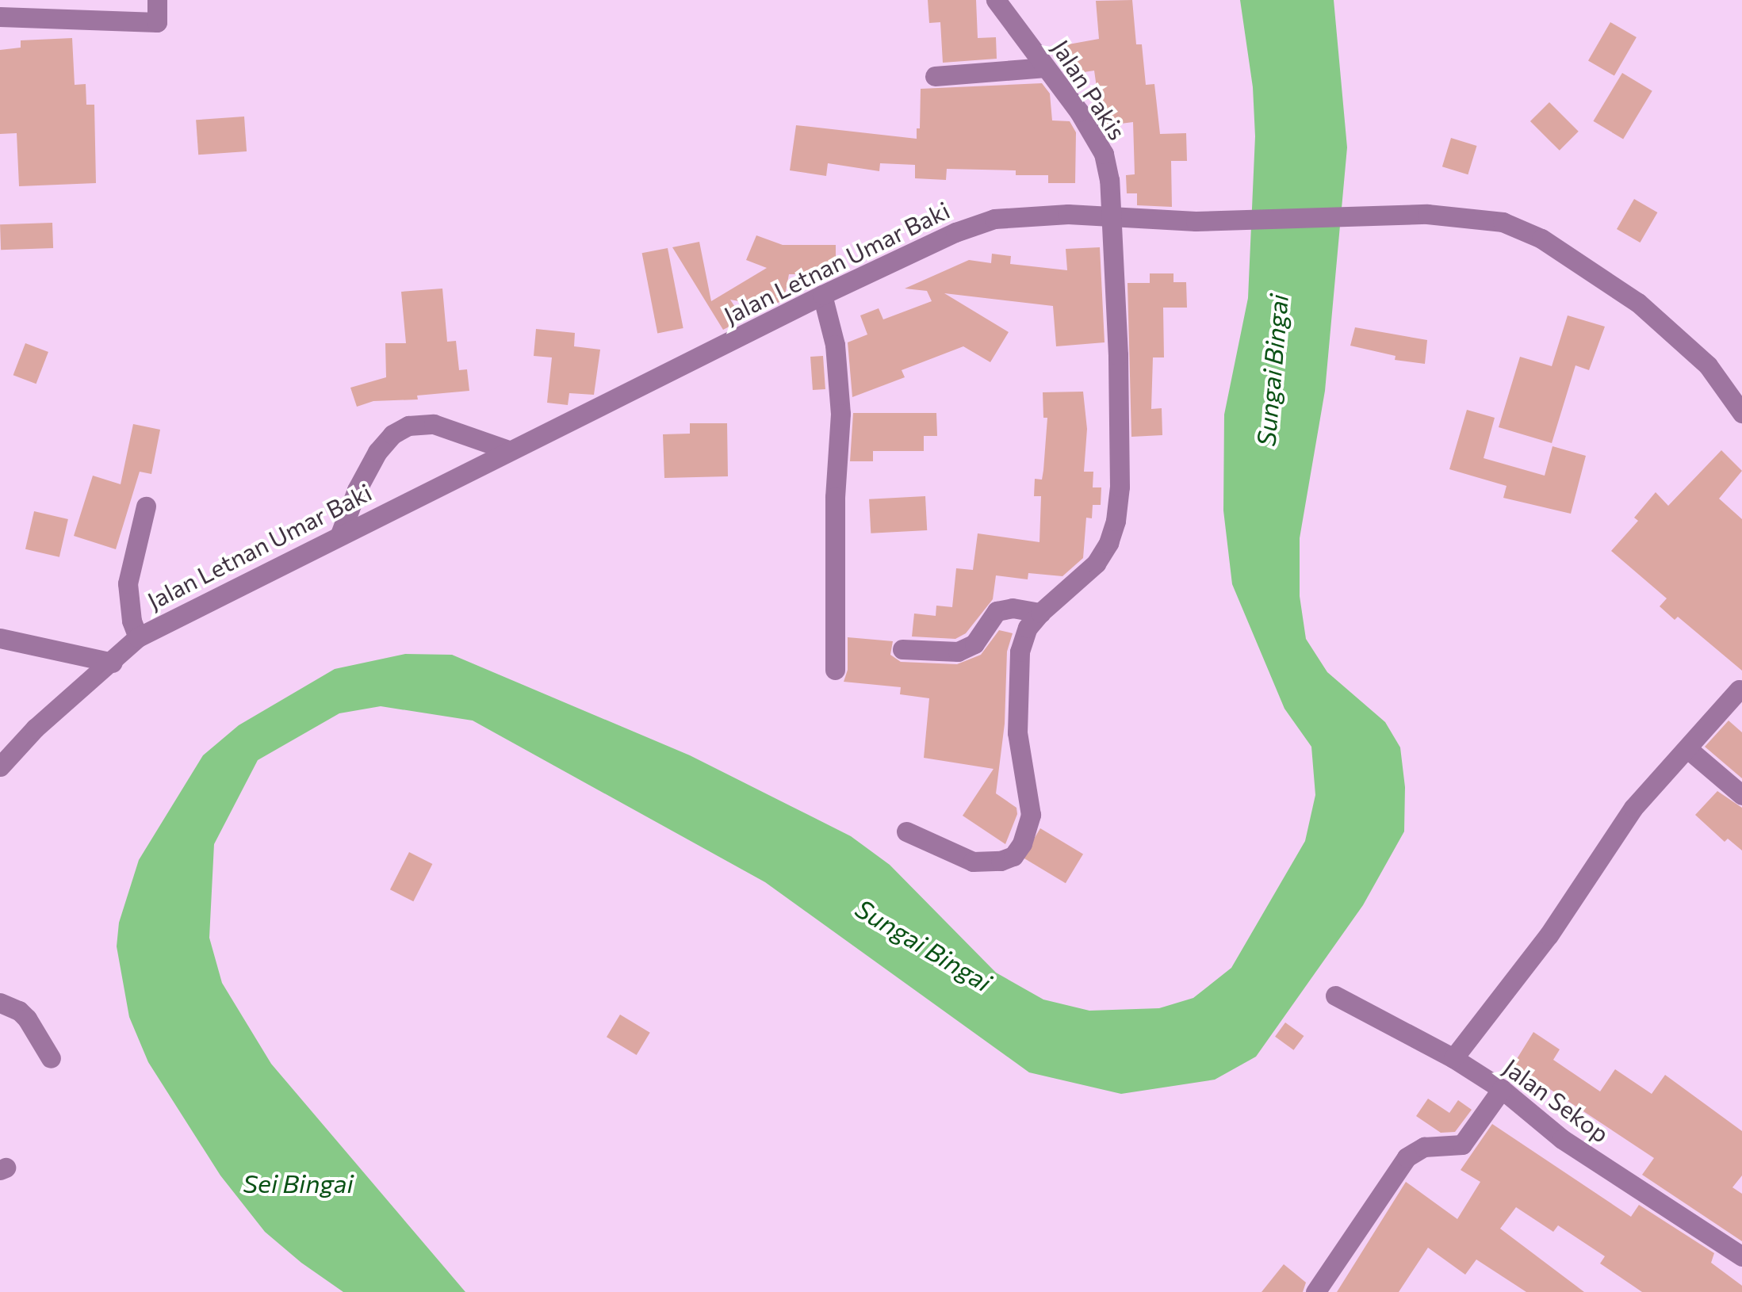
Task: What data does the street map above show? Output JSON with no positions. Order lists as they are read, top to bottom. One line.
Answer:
{"streets":{"street":["Jalan Pakis","Jalan Letnan Umar Baki","Jalan Sekop"]},"crossings":[["Jalan Pakis","Jalan Letnan Umar Baki"]],"water":["Sungai Bingai","Sei Bingai"]}
